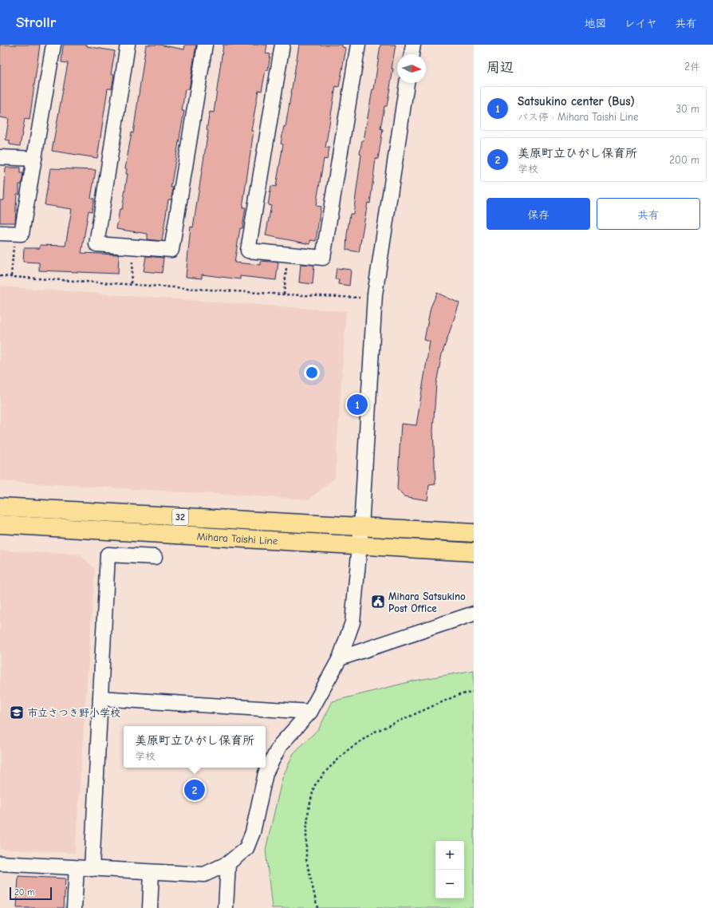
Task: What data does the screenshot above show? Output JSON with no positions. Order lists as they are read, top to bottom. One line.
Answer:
{"streets":{"main road":["32","Mihara Taishi Line"]},"places":{"public building":["Mihara Satsukino Post Office"],"school or university":["市立さつき野小学校"]},"scale_bar":"20 m","north":"right","page":{"header":"Strollr","nav":["地図","レイヤ","共有"],"heading":["周辺","2件"],"list":[{"mark":"1","name":"Satsukino center (Bus)","note":"バス停 · Mihara Taishi Line","value":"30 m"},{"mark":"2","name":"美原町立ひがし保育所","note":"学校","value":"200 m"}],"buttons":["保存","共有"],"pins":["1","2"],"popup":["美原町立ひがし保育所","学校"],"map_buttons":["+","−"],"scale":"20 m"}}
